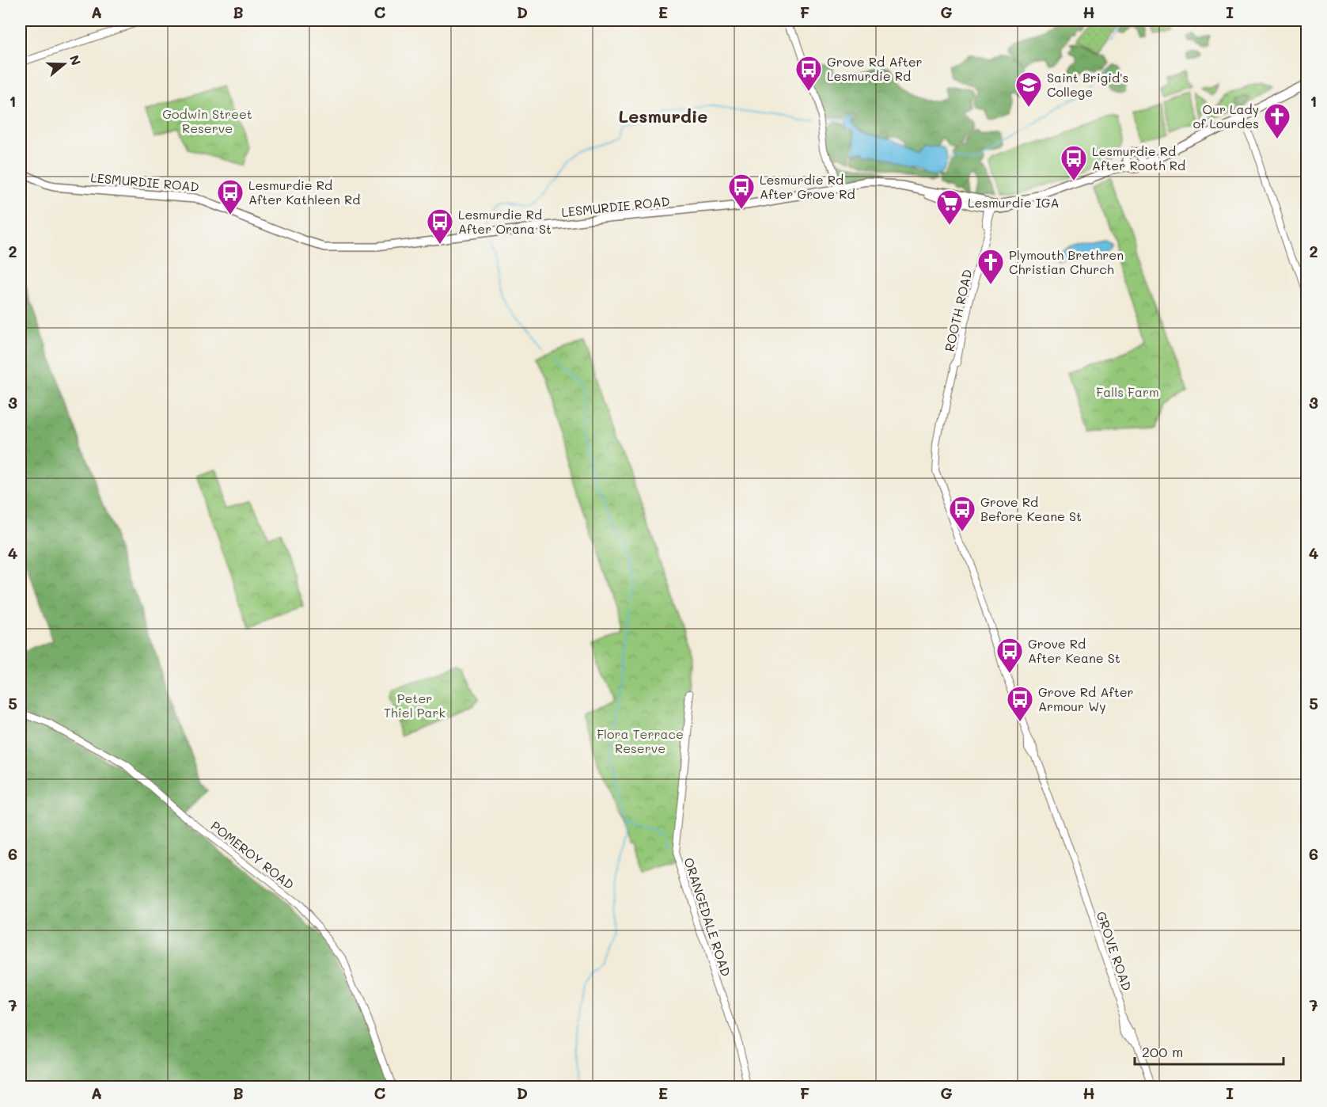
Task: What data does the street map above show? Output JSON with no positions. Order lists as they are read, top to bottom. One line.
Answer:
{"streets":{"main road":["LESMURDIE ROAD"],"street":["ROOTH ROAD","POMEROY ROAD","ORANGEDALE ROAD","GROVE ROAD"]},"crossings":[["LESMURDIE ROAD","ROOTH ROAD"],["ROOTH ROAD","GROVE ROAD"]],"districts":["Lesmurdie"],"parks":["Godwin Street Reserve","Falls Farm","Peter Thiel Park","Flora Terrace Reserve"],"places":{"bus stop":["Grove Rd After Lesmurdie Rd","Lesmurdie Rd After Rooth Rd","Lesmurdie Rd After Grove Rd","Lesmurdie Rd After Kathleen Rd","Lesmurdie Rd After Orana St","Grove Rd Before Keane St","Grove Rd After Keane St","Grove Rd After Armour Wy"],"school or university":["Saint Brigid's College"],"church":["Our Lady of Lourdes","Plymouth Brethren Christian Church"],"supermarket":["Lesmurdie IGA"]},"scale_bar":"200 m","north":"right","grid":{"columns":["A","B","C","D","E","F","G","H","I"],"rows":["1","2","3","4","5","6","7"]}}
